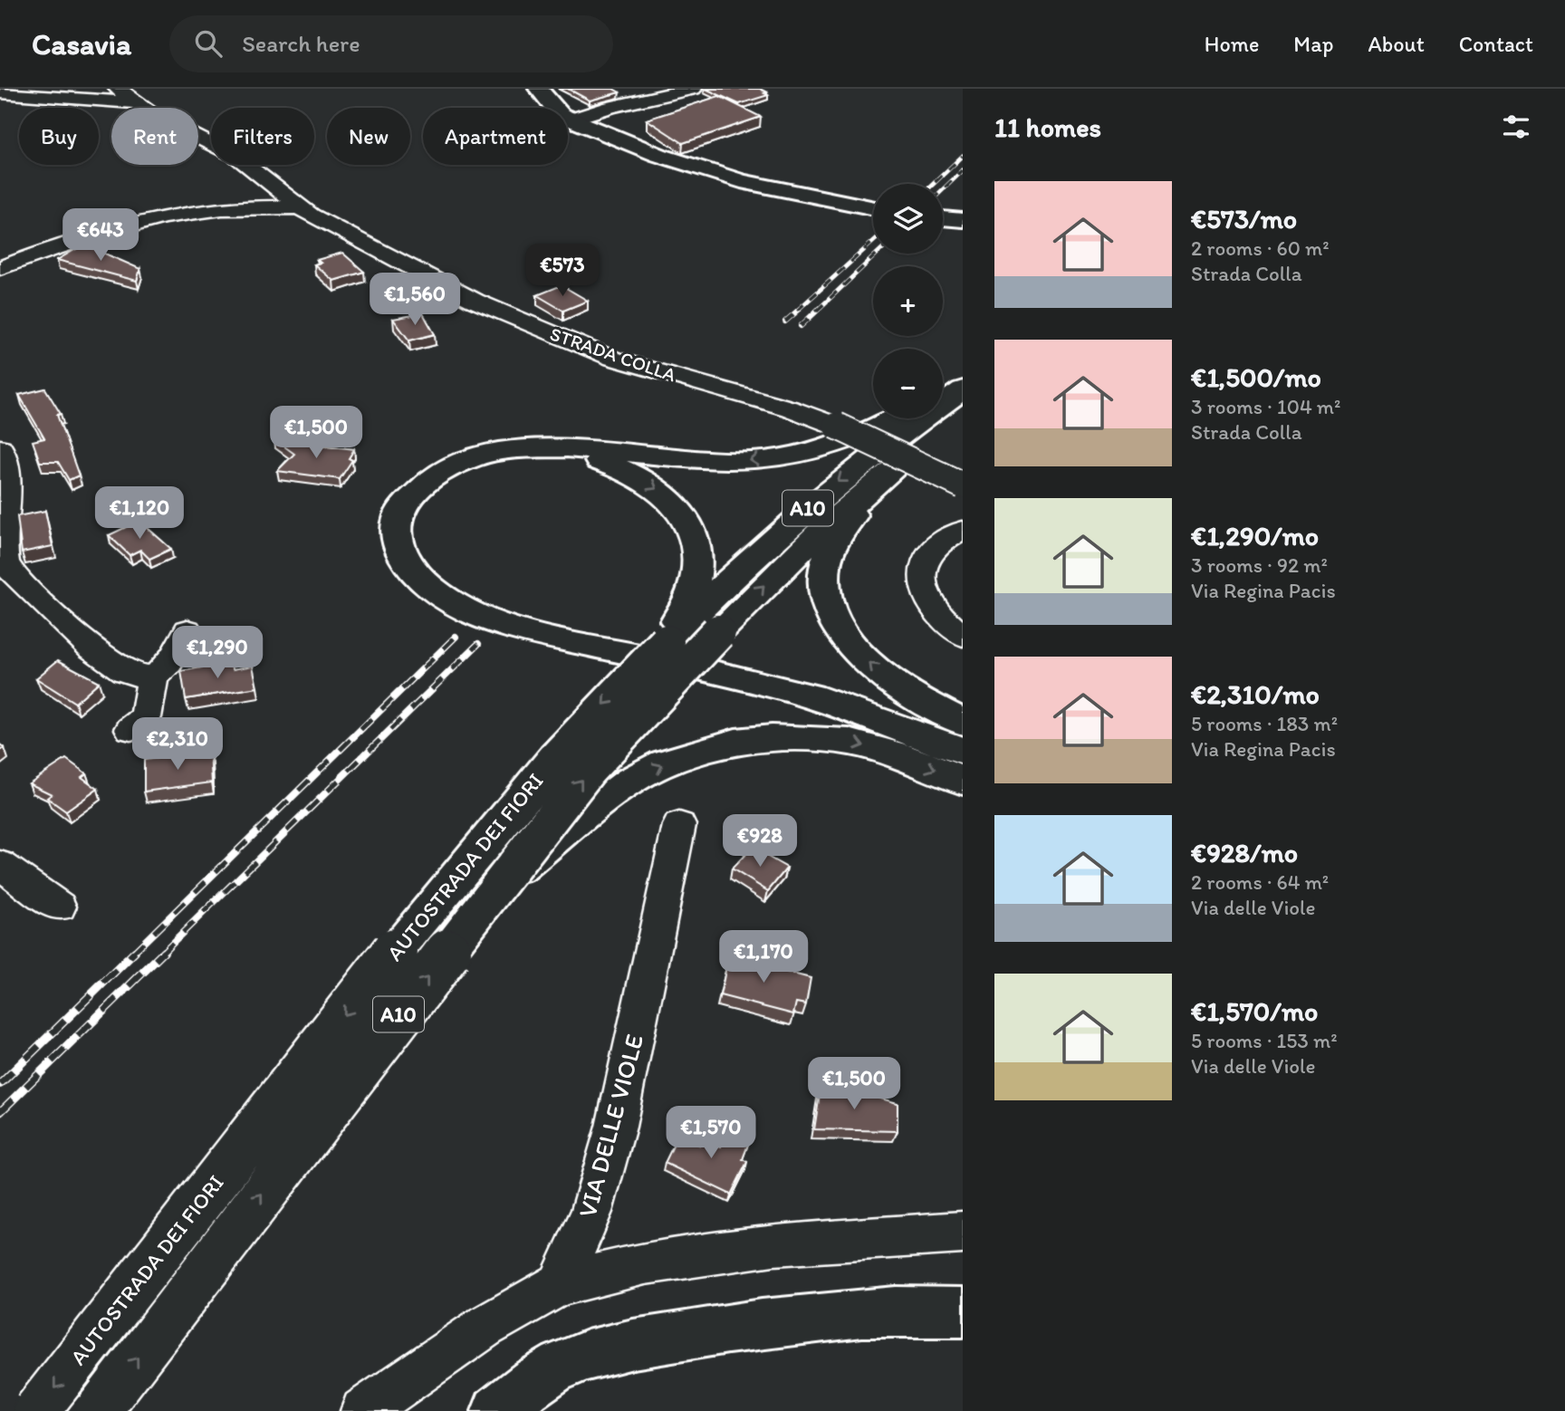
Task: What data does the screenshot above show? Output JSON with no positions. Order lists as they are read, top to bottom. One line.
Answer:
{"streets":{"main road":["A10","AUTOSTRADA DEI FIORI"],"street":["STRADA COLLA","VIA DELLE VIOLE"]},"page":{"header":"Casavia","search":"Search here","nav":["Home","Map","About","Contact"],"heading":"11 homes","chip":["Buy","Rent","Filters","New","Apartment"],"list":[{"name":"€573/mo","note":"2 rooms · 60 m² · Strada Colla"},{"name":"€1,500/mo","note":"3 rooms · 104 m² · Strada Colla"},{"name":"€1,290/mo","note":"3 rooms · 92 m² · Via Regina Pacis"},{"name":"€2,310/mo","note":"5 rooms · 183 m² · Via Regina Pacis"},{"name":"€928/mo","note":"2 rooms · 64 m² · Via delle Viole"},{"name":"€1,570/mo","note":"5 rooms · 153 m² · Via delle Viole"}],"map_buttons":["+","−"],"price":["€643","€573","€1,560","€1,500","€1,120","€1,290","€2,310","€928","€1,170","€1,500","€1,570"]}}
